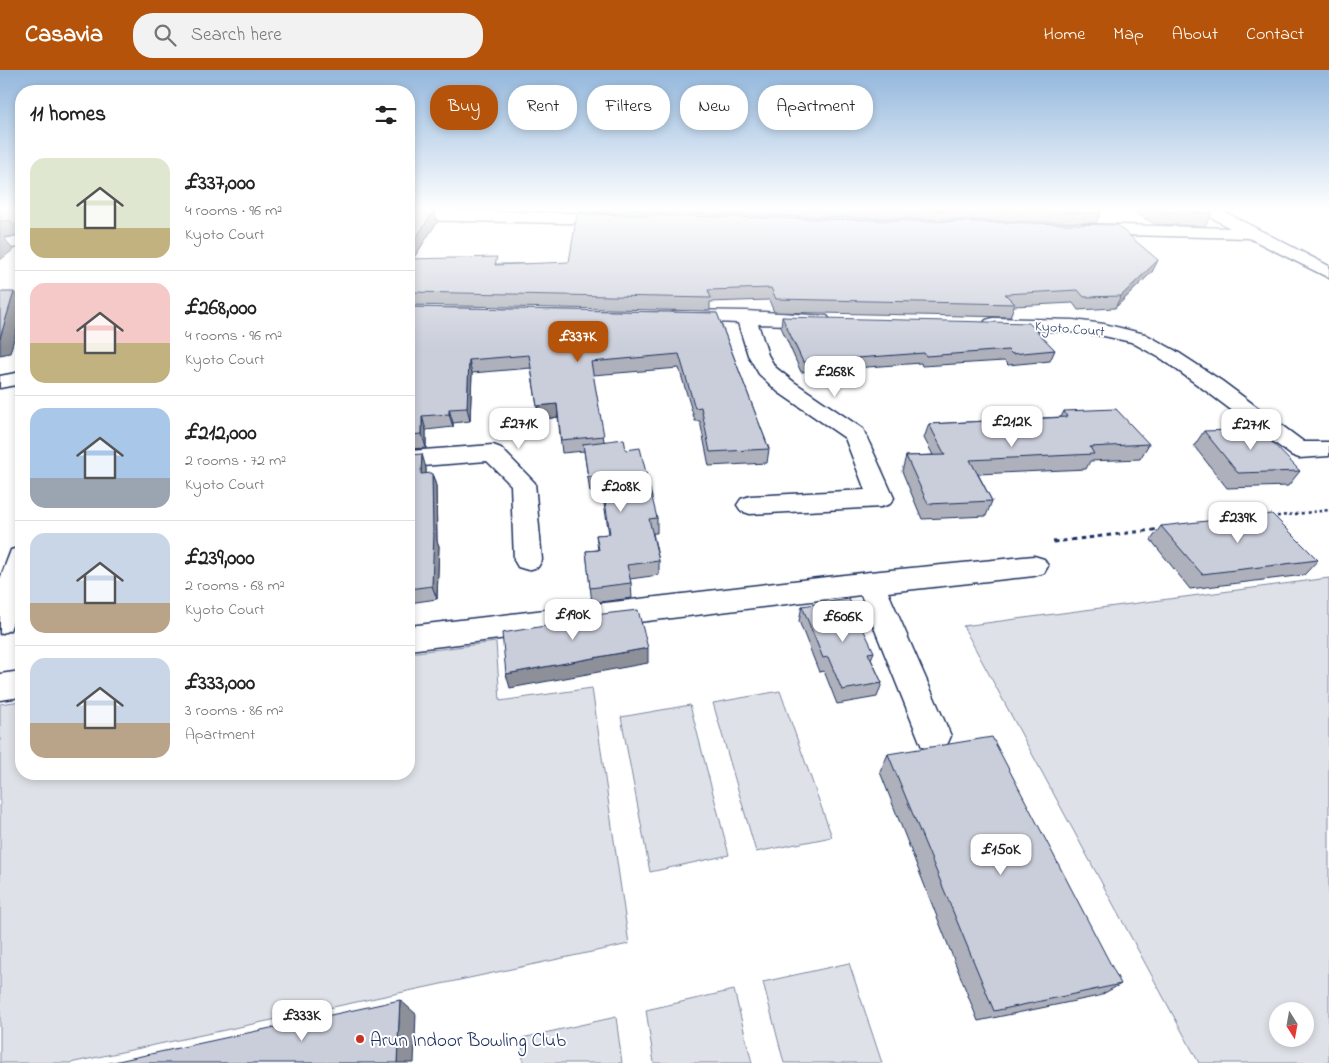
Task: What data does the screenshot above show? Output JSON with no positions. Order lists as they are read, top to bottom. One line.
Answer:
{"streets":{"street":["Kyoto Court"]},"places":["Arun Indoor Bowling Club"],"north":"bottom","page":{"header":"Casavia","search":"Search here","nav":["Home","Map","About","Contact"],"chip":["Buy","Rent","Filters","New","Apartment"],"heading":"11 homes","list":[{"name":"£337,000","note":"4 rooms · 96 m² · Kyoto Court"},{"name":"£268,000","note":"4 rooms · 96 m² · Kyoto Court"},{"name":"£212,000","note":"2 rooms · 72 m² · Kyoto Court"},{"name":"£239,000","note":"2 rooms · 68 m² · Kyoto Court"},{"name":"£333,000","note":"3 rooms · 86 m² · Apartment"}],"price":["£337K","£268K","£212K","£271K","£271K","£208K","£239K","£190K","£606K","£150K","£333K"]}}
